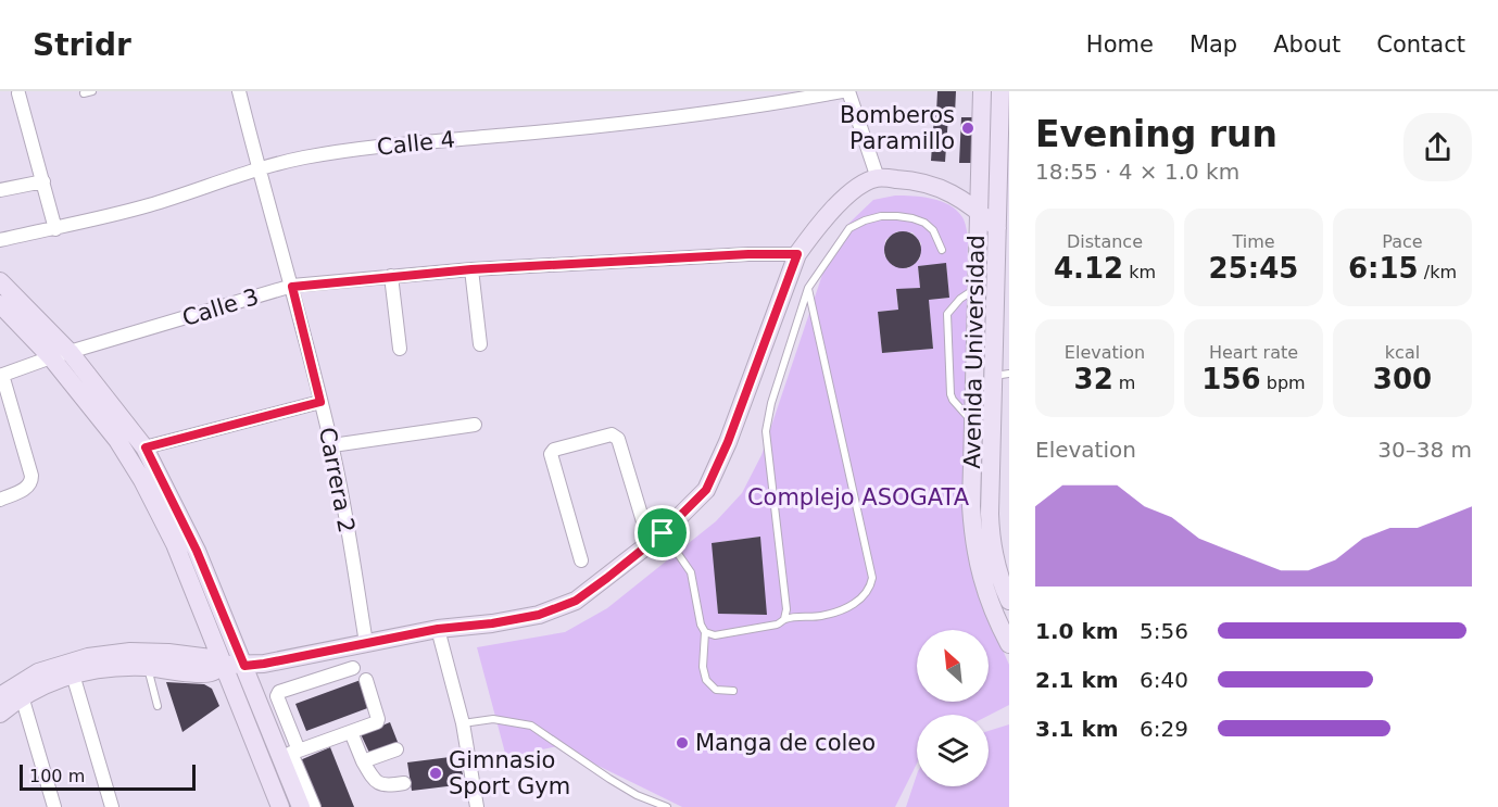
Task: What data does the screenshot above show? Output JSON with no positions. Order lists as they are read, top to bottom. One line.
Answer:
{"streets":{"street":["Calle 4","Calle 3","Avenida Universidad","Carrera 2"]},"crossings":[["Calle 4","Carrera 2"],["Calle 3","Carrera 2"]],"parks":["Complejo ASOGATA"],"places":["Bomberos Paramillo","Manga de coleo","Gimnasio Sport Gym"],"scale_bar":"100 m","north":"top left","page":{"header":"Stridr","nav":["Home","Map","About","Contact"],"heading":["Evening run","18:55 · 4 × 1.0 km"],"stats":[["Distance","4.12 km"],["Time","25:45"],["Pace","6:15 /km"],["Elevation","32 m"],["Heart rate","156 bpm"],["kcal","300"]],"chart":["Elevation","30–38 m"],"list":[{"name":"1.0 km","note":"5:56"},{"name":"2.1 km","note":"6:40"},{"name":"3.1 km","note":"6:29"}],"scale":"100 m"}}
